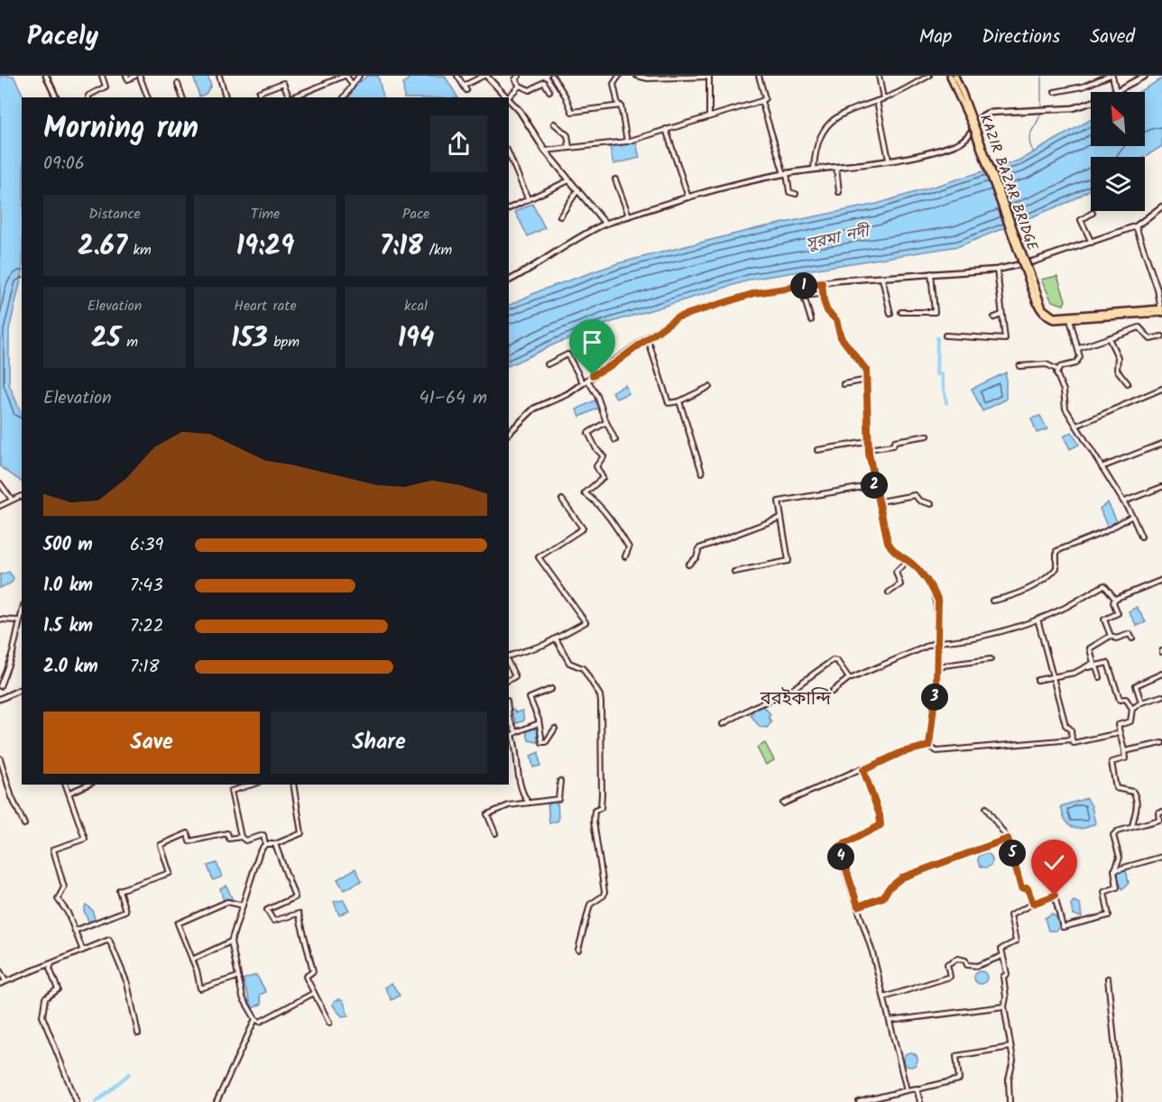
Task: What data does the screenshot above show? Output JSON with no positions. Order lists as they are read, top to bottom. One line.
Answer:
{"districts":["বরইকান্দি"],"water":["সুরমা নদী"],"north":"top left","page":{"header":"Pacely","nav":["Map","Directions","Saved"],"heading":["Morning run","09:06"],"stats":[["Distance","2.67 km"],["Time","19:29"],["Pace","7:18 /km"],["Elevation","25 m"],["Heart rate","153 bpm"],["kcal","194"]],"pins":["1","2","3","5","4"],"chart":["Elevation","41–64 m"],"list":[{"name":"500 m","note":"6:39"},{"name":"1.0 km","note":"7:43"},{"name":"1.5 km","note":"7:22"},{"name":"2.0 km","note":"7:18"}],"buttons":["Save","Share"]}}
